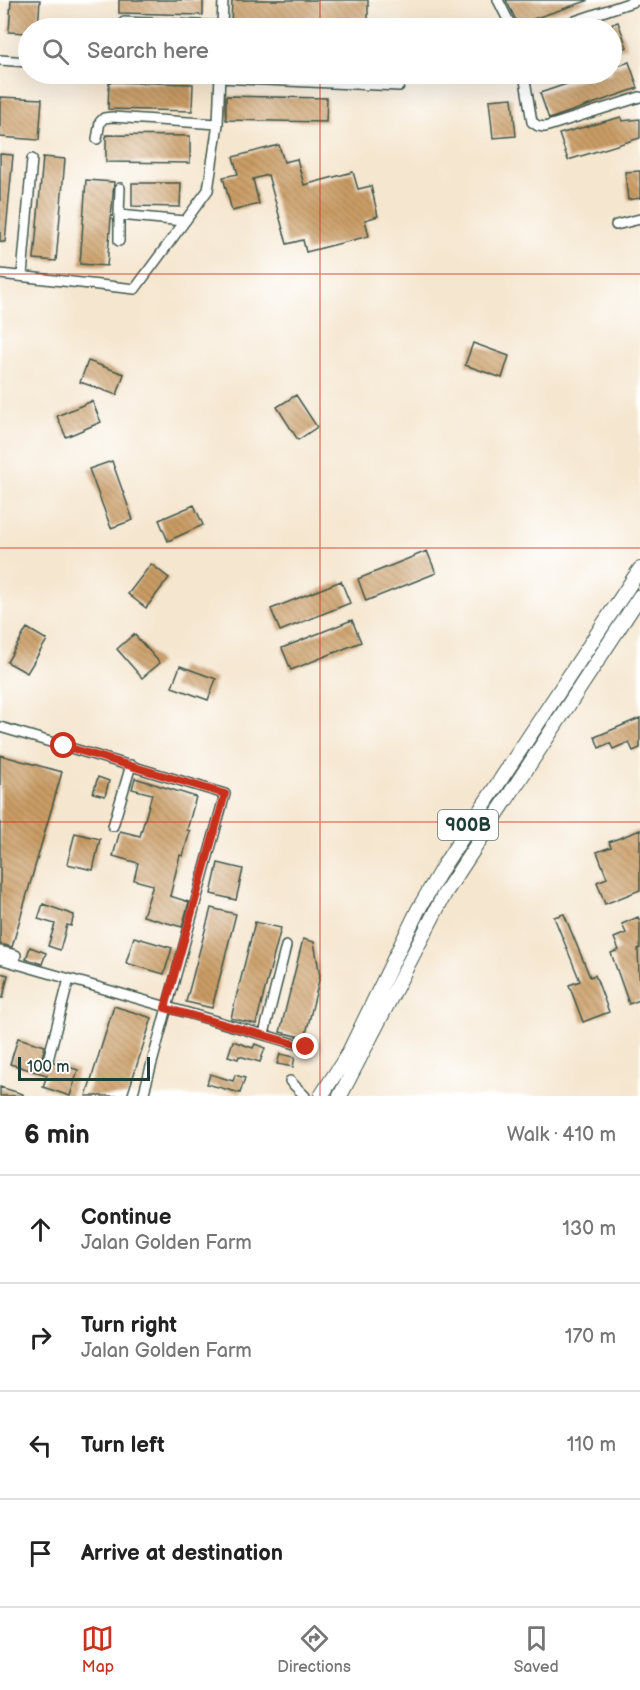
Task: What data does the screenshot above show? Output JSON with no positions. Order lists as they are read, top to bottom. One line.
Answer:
{"streets":{"highway":["900B"]},"scale_bar":"100 m","page":{"search":"Search here","scale":"100 m","heading":["6 min","Walk · 410 m"],"list":[["Continue","Jalan Golden Farm","130 m"],["Turn right","Jalan Golden Farm","170 m"],["Turn left","110 m"],"Arrive at destination"],"nav":["Map","Directions","Saved"]}}
